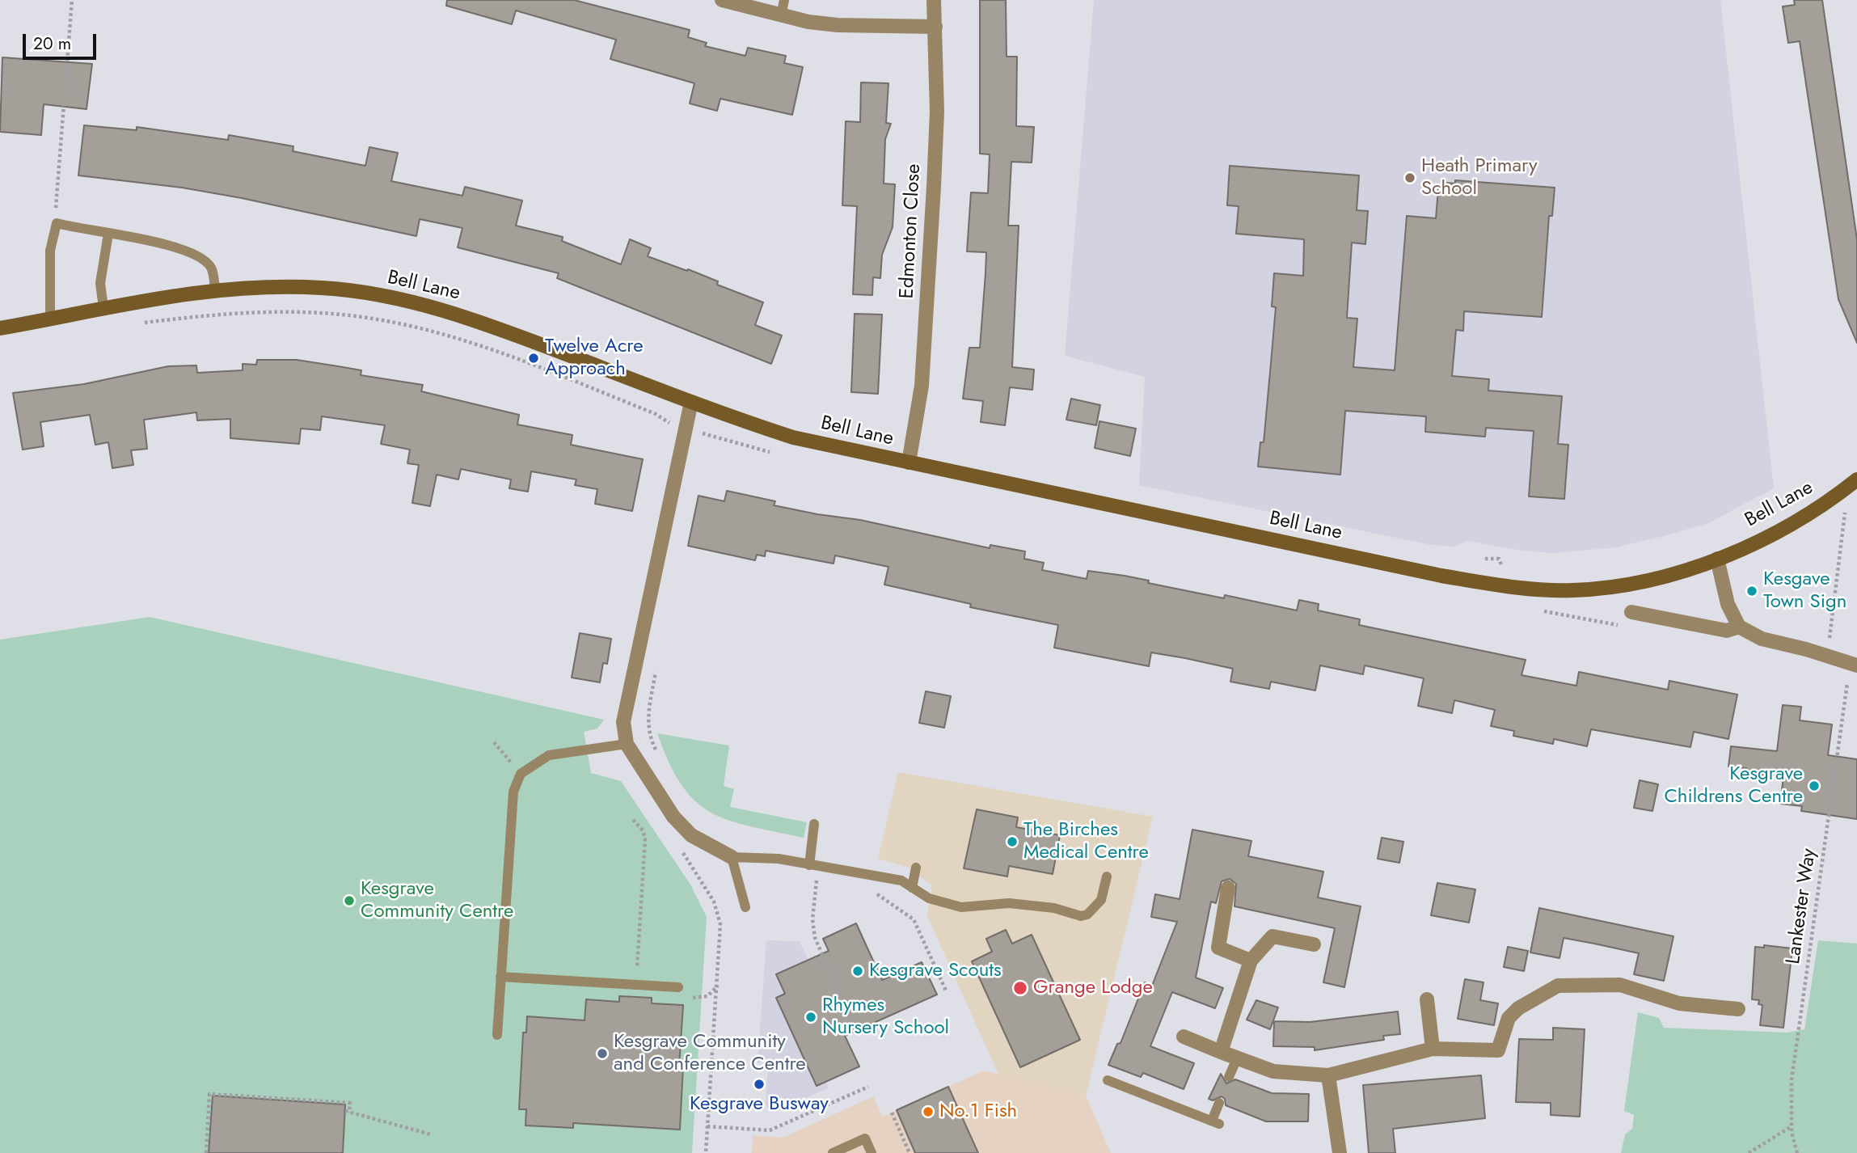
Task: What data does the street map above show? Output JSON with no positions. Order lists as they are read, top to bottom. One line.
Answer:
{"streets":{"street":["Edmonton Close","Bell Lane"],"path":["Lankester Way"]},"crossings":[["Edmonton Close","Bell Lane"]],"places":["Heath Primary School","Twelve Acre Approach","Kesgave Town Sign","Kesgrave Childrens Centre","The Birches Medical Centre","Kesgrave Community Centre","Kesgrave Scouts","Grange Lodge","Rhymes Nursery School","Kesgrave Community and Conference Centre","Kesgrave Busway","No.1 Fish"],"scale_bar":"20 m"}
